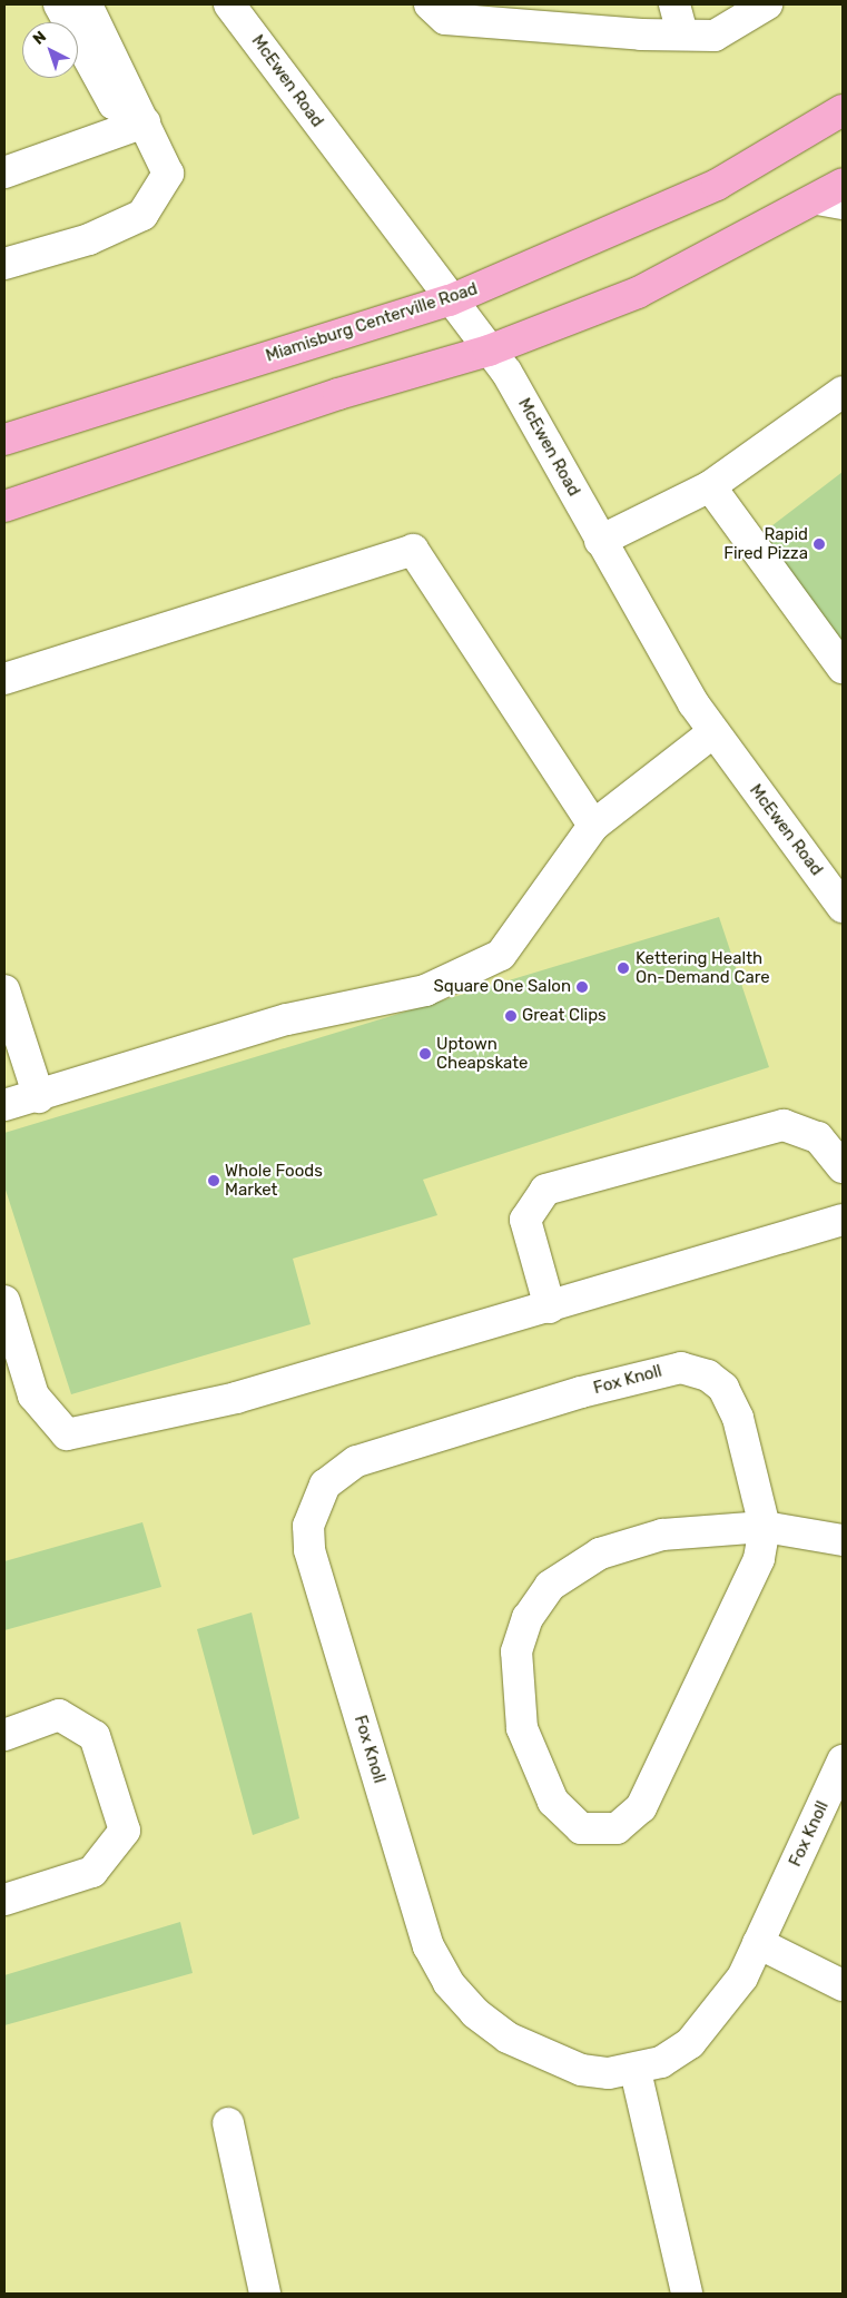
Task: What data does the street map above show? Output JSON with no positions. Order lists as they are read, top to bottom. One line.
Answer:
{"streets":{"main road":["Miamisburg Centerville Road"],"street":["McEwen Road","Fox Knoll"]},"crossings":[["McEwen Road","Miamisburg Centerville Road"]],"places":["Rapid Fired Pizza","Kettering Health On-Demand Care","Square One Salon","Great Clips","Uptown Cheapskate","Whole Foods Market"],"north":"top left"}
